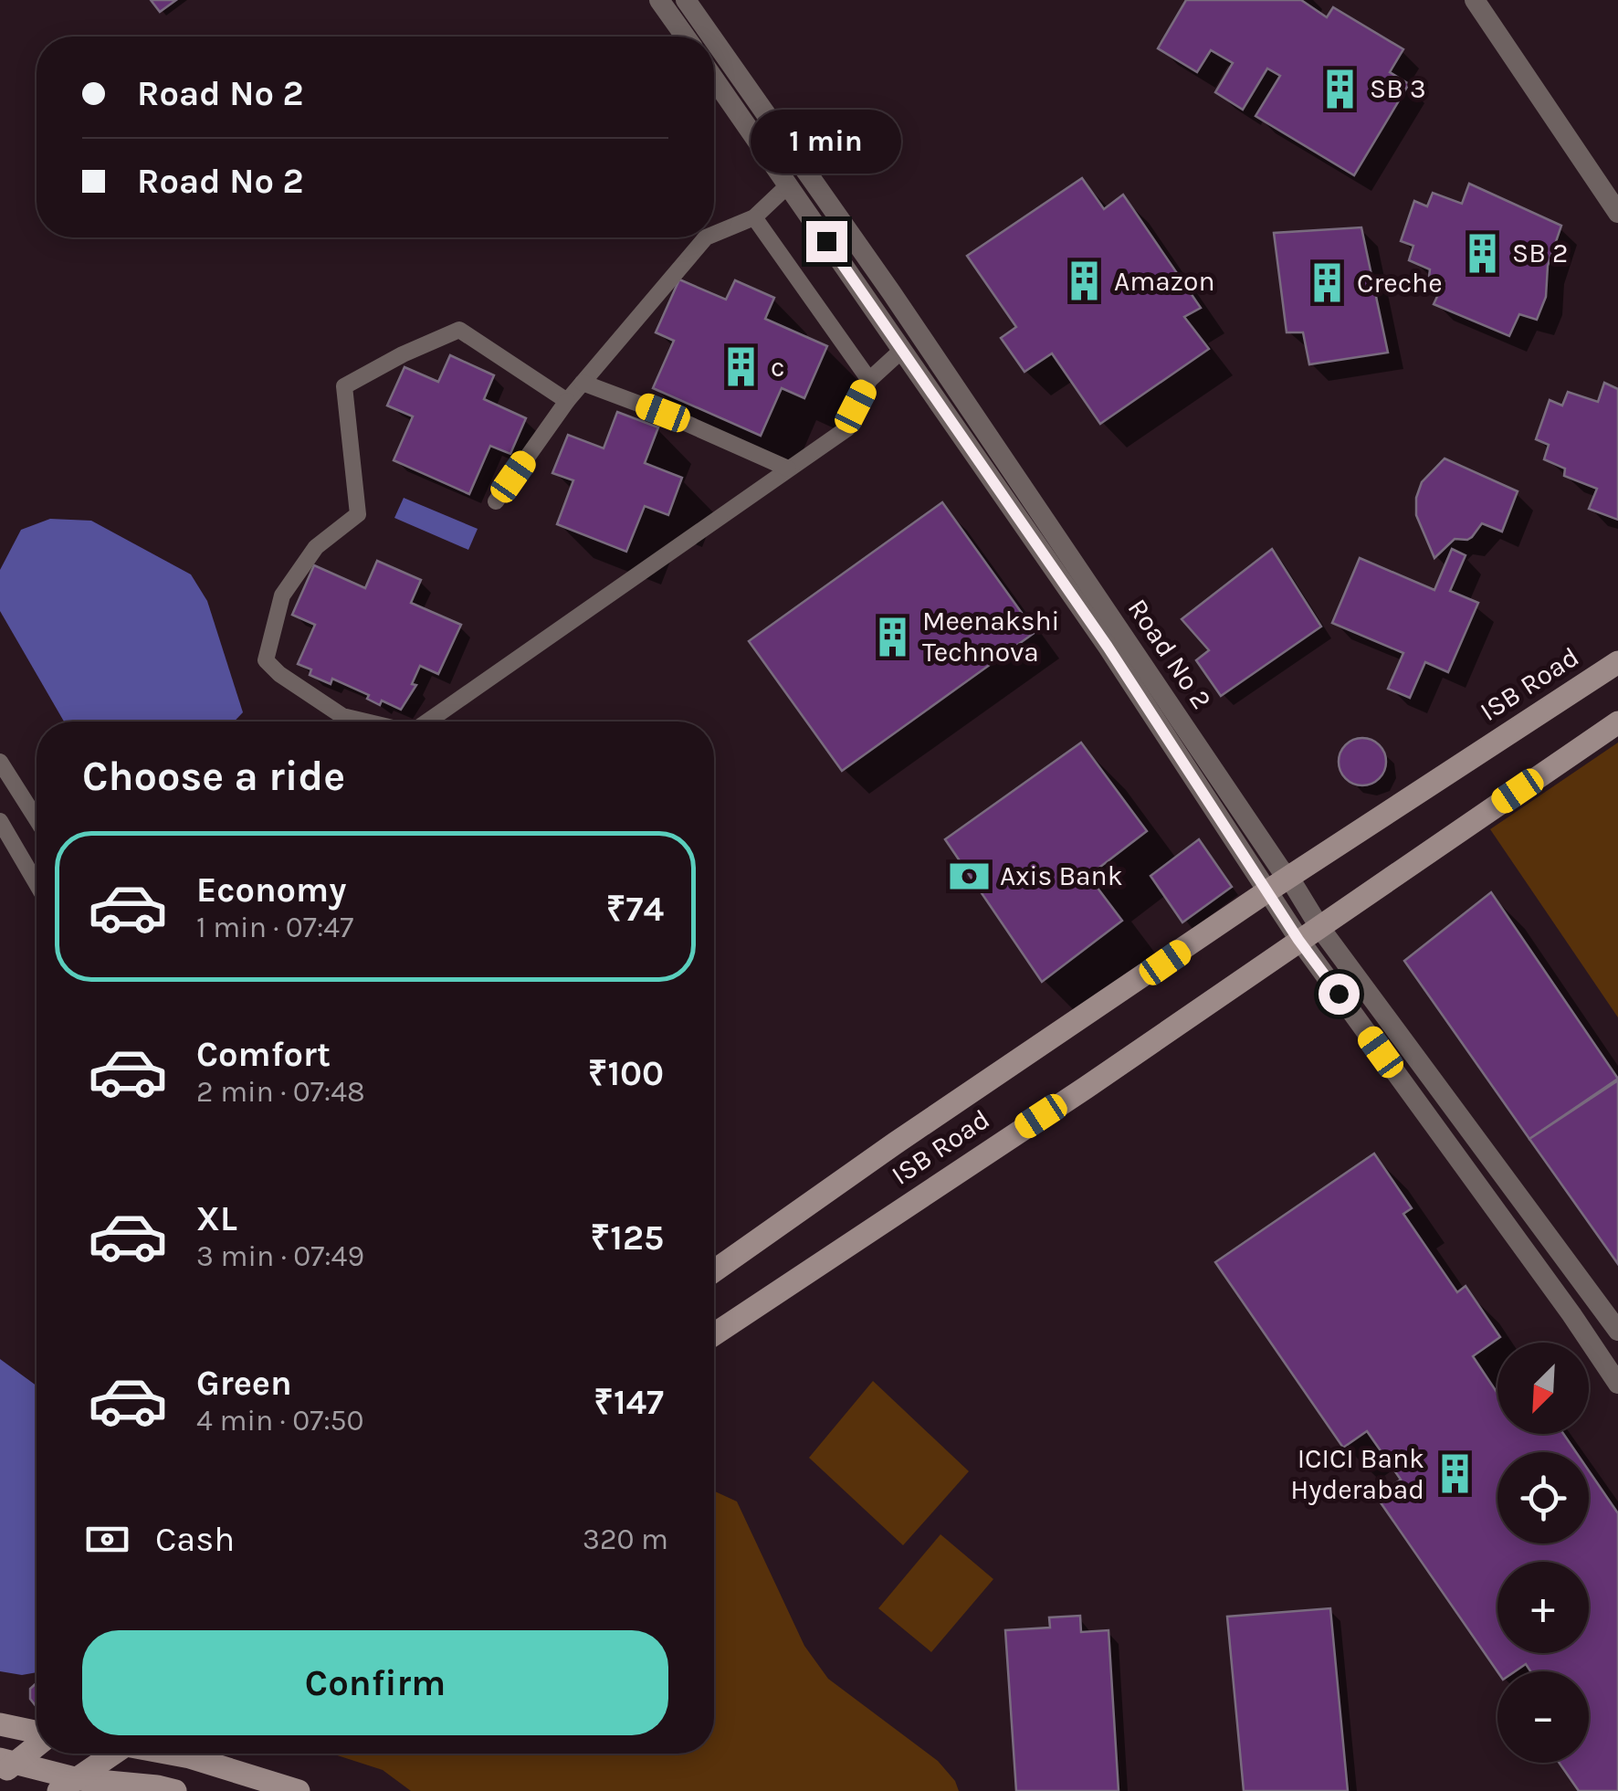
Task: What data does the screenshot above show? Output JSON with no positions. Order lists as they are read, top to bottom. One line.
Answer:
{"streets":{"main road":["ISB Road"],"street":["Road No 2"]},"crossings":[["Road No 2","ISB Road"]],"places":{"building":["SB 3","SB 2","Amazon","Creche","c","Meenakshi Technova","ICICI Bank Hyderabad"],"bank":["Axis Bank"]},"north":"bottom left","page":{"banner":["Road No 2","Road No 2"],"bubble":"1 min","heading":"Choose a ride","list":[{"name":"Economy","note":"1 min · 07:47","value":"₹74"},{"name":"Comfort","note":"2 min · 07:48","value":"₹100"},{"name":"XL","note":"3 min · 07:49","value":"₹125"},{"name":"Green","note":"4 min · 07:50","value":"₹147"}],"map_buttons":["+","−"],"pay":["Cash","320 m"],"buttons":"Confirm"}}
